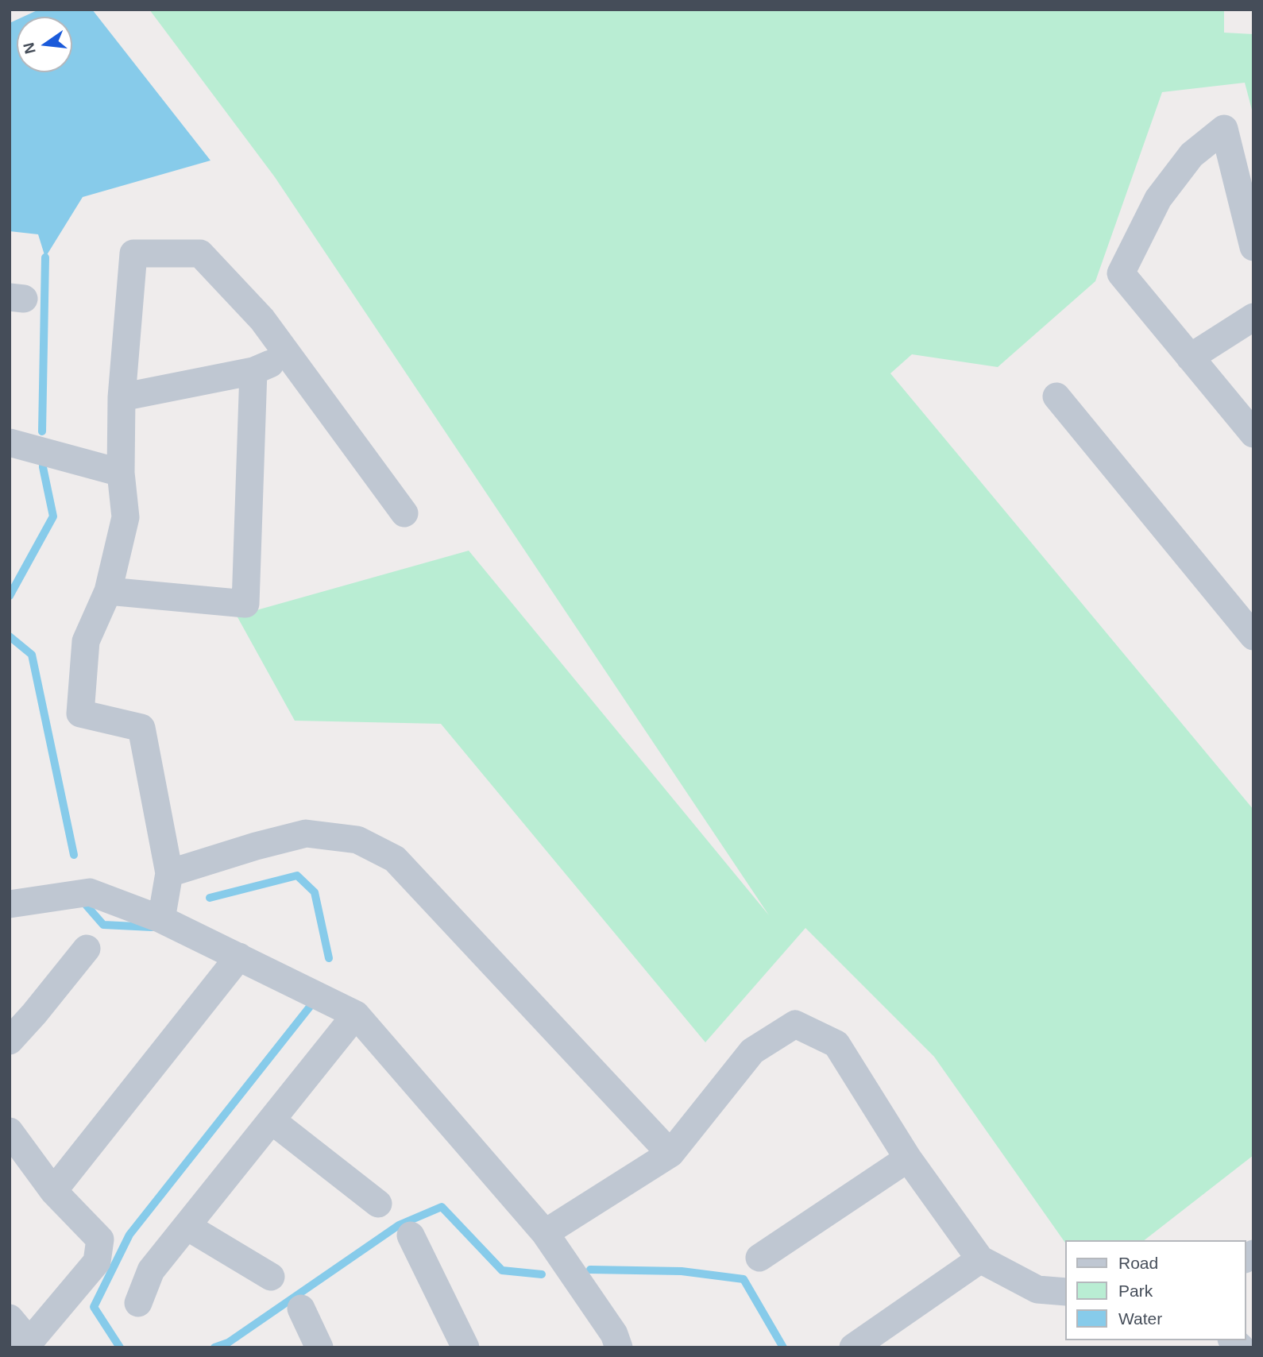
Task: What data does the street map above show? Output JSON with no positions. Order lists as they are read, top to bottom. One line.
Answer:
{"legend":["Road","Park","Water"],"north":"left"}
